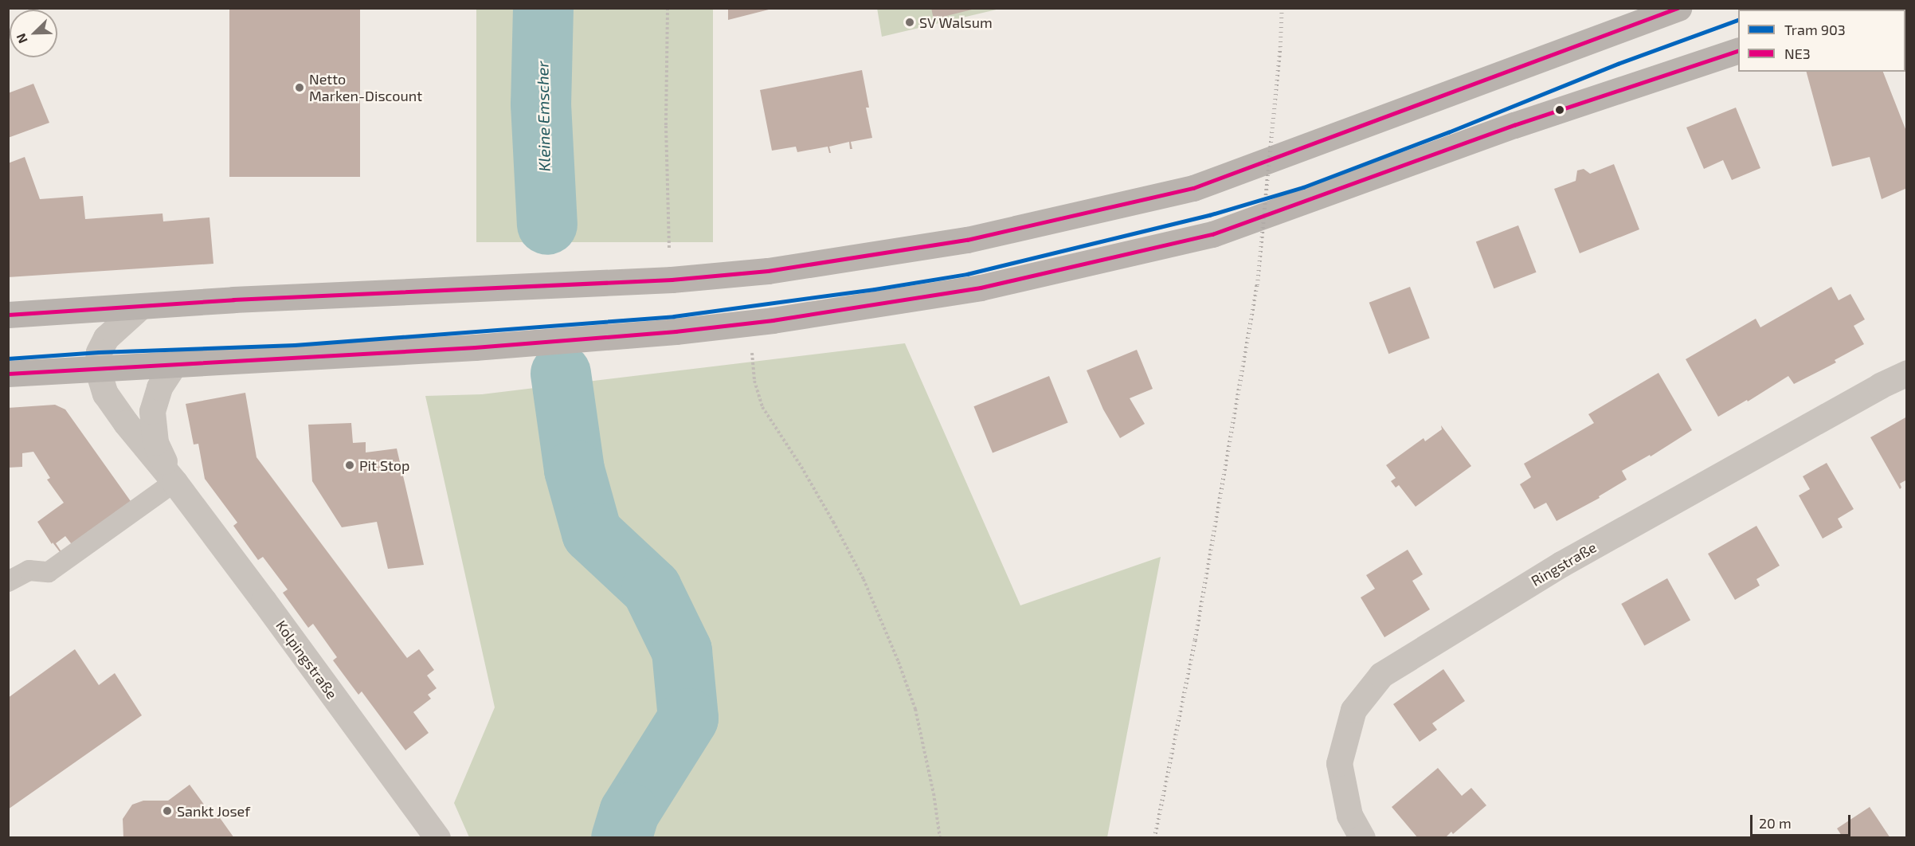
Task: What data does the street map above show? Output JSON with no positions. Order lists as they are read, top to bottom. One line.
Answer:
{"streets":{"street":["Ringstraße","Kolpingstraße"]},"water":["Kleine Emscher"],"places":["SV Walsum","Netto Marken-Discount","Pit Stop","Sankt Josef"],"lines":["transit line NE3","tram line 903"],"legend":["Tram 903","NE3"],"scale_bar":"20 m","north":"bottom left"}
